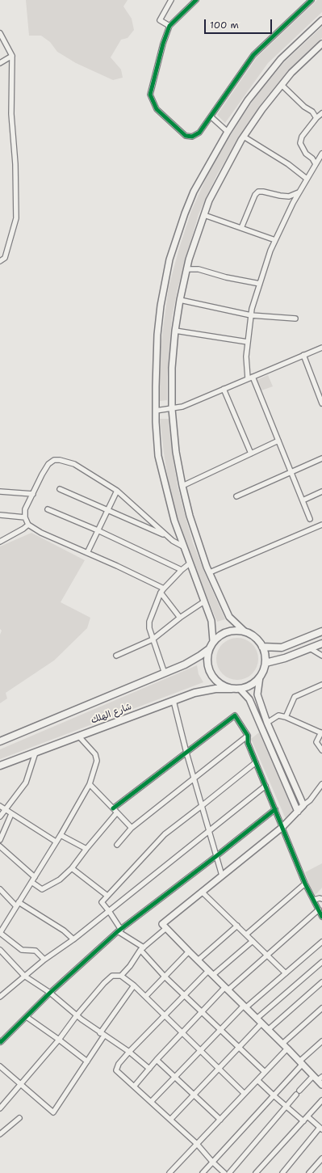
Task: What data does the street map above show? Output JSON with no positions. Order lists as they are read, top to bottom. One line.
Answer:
{"streets":{"highway":["شارع الهلك"]},"scale_bar":"100 m"}
